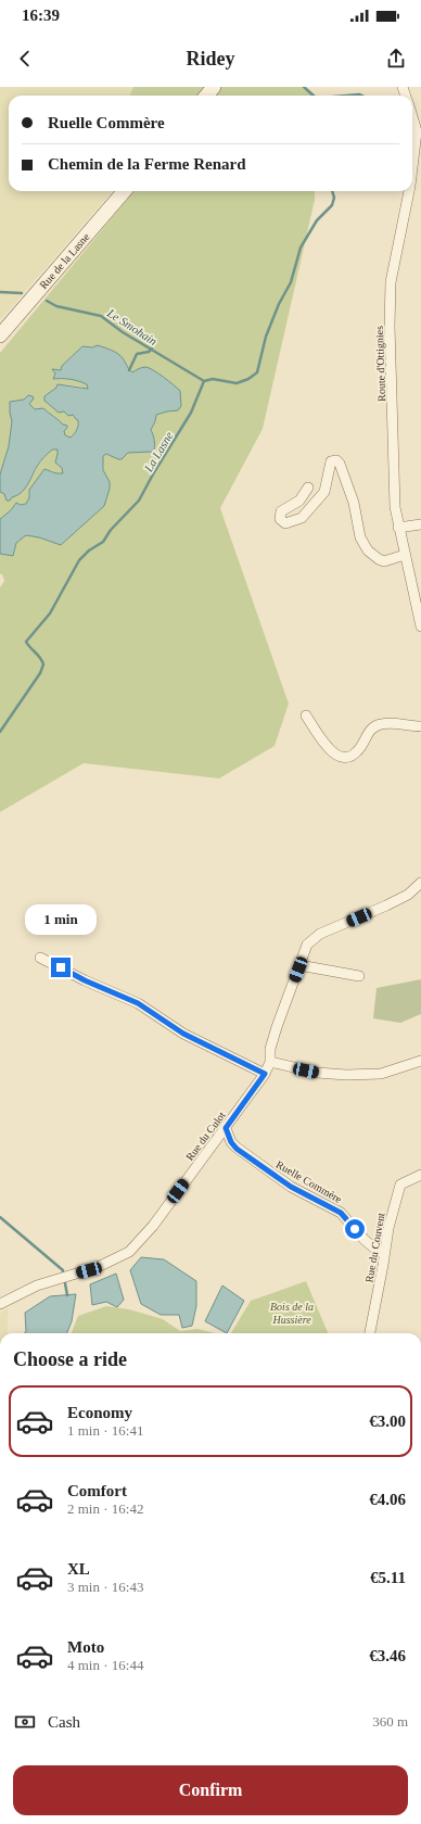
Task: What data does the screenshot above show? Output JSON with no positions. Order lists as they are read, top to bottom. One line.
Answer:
{"streets":{"street":["Rue de la Lasne","Route d'Ottignies","Rue du Culot","Ruelle Commère","Rue du Couvent"]},"crossings":[["Rue du Culot","Ruelle Commère"],["Ruelle Commère","Rue du Couvent"]],"water":["Le Smohain","La Lasne"],"parks":["Bois de la Hussière"],"page":{"status":"16:39","header":"Ridey","banner":["Ruelle Commère","Chemin de la Ferme Renard"],"bubble":"1 min","heading":"Choose a ride","list":[{"name":"Economy","note":"1 min · 16:41","value":"€3.00"},{"name":"Comfort","note":"2 min · 16:42","value":"€4.06"},{"name":"XL","note":"3 min · 16:43","value":"€5.11"},{"name":"Moto","note":"4 min · 16:44","value":"€3.46"}],"pay":["Cash","360 m"],"buttons":"Confirm"}}
